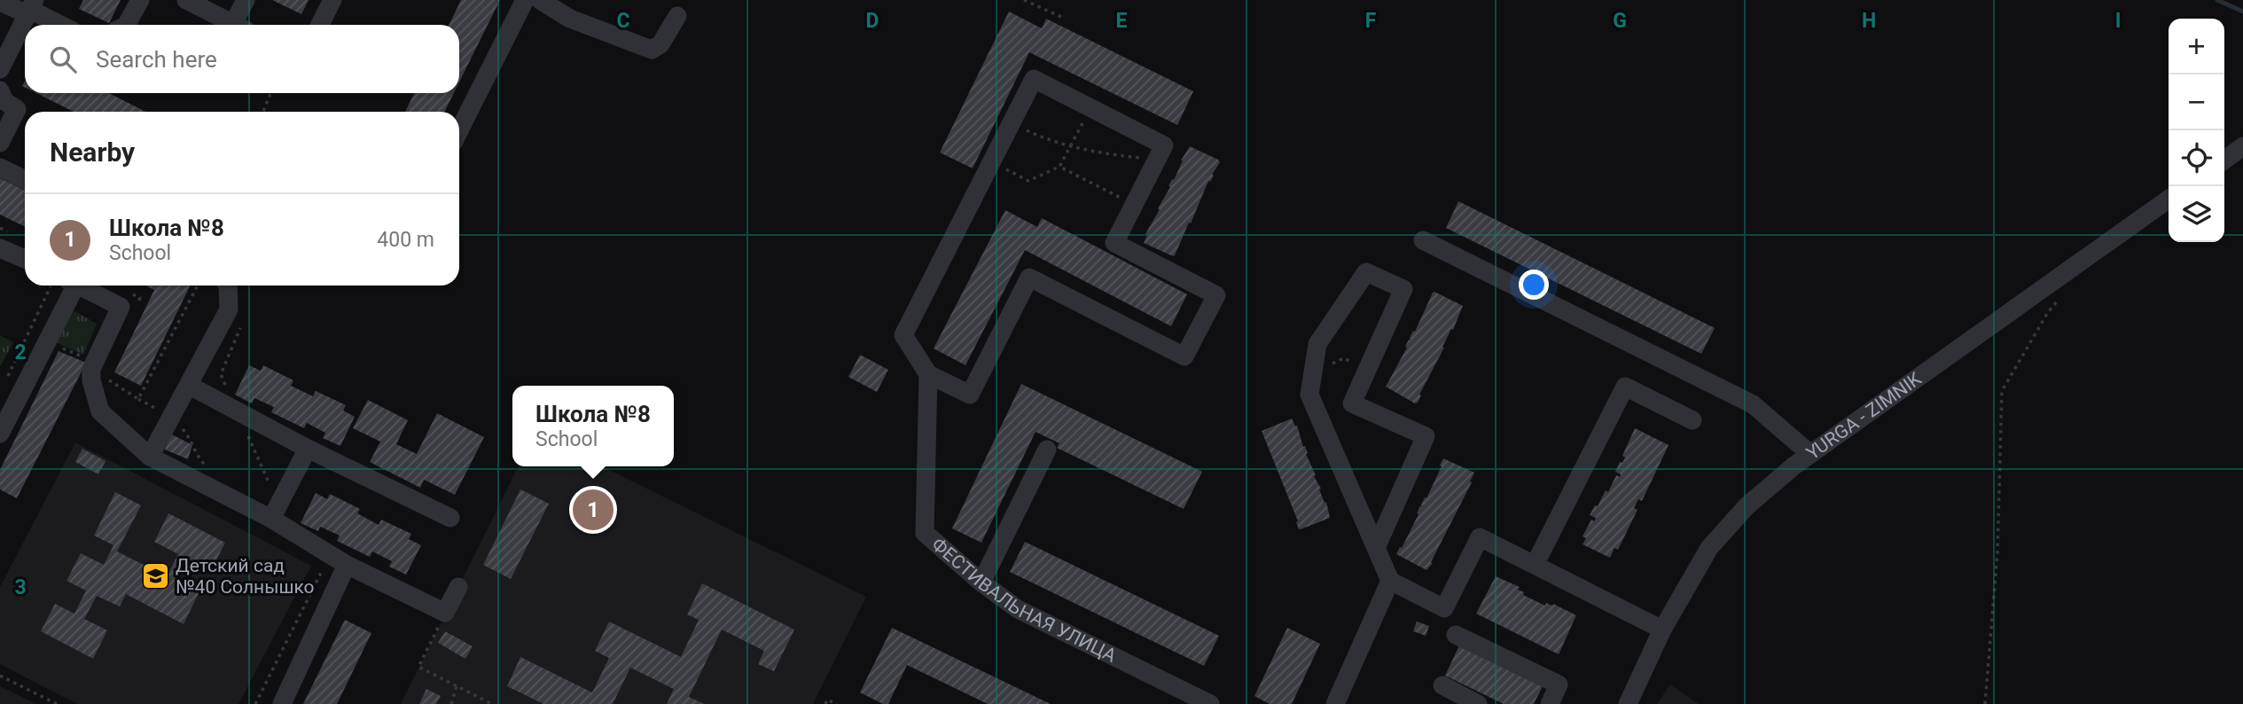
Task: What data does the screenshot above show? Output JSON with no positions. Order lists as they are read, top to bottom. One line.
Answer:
{"streets":{"street":["YURGA - ZIMNIK","ФЕСТИВАЛЬНАЯ УЛИЦА"]},"places":{"school or university":["Детский сад №40 Солнышко"]},"page":{"map_buttons":["+","−"],"search":"Search here","heading":"Nearby","list":[{"mark":"1","name":"Школа №8","note":"School","value":"400 m"}],"popup":["Школа №8","School"],"pins":"1"},"grid":{"columns":["C","D","E","F","G","H","I"],"rows":["2","3"]}}
